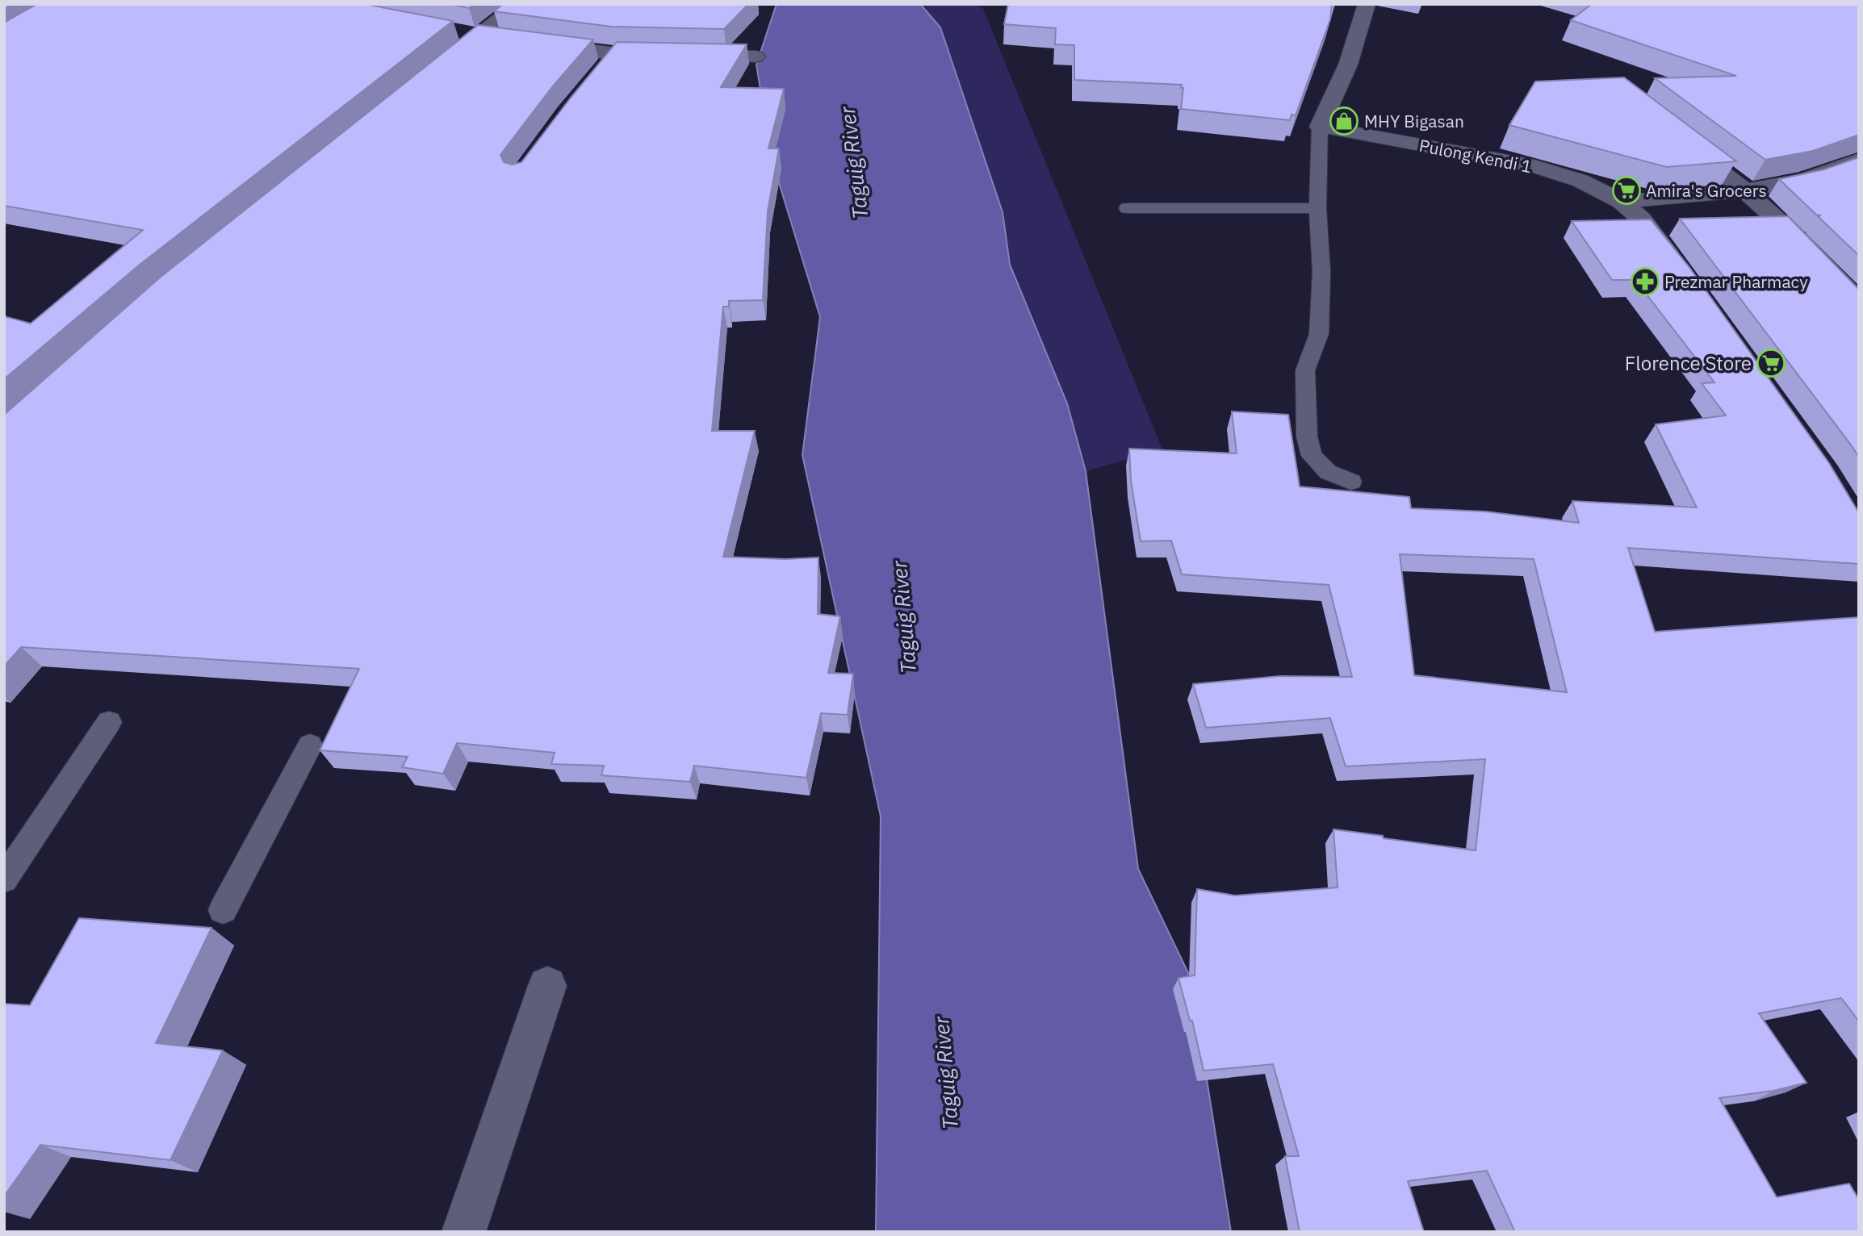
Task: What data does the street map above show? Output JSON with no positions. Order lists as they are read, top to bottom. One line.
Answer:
{"streets":{"street":["Pulong Kendi 1"]},"water":["Taguig River"],"places":{"shop":["MHY Bigasan"],"supermarket":["Amira's Grocers","Florence Store"],"pharmacy":["Prezmar Pharmacy"]}}
